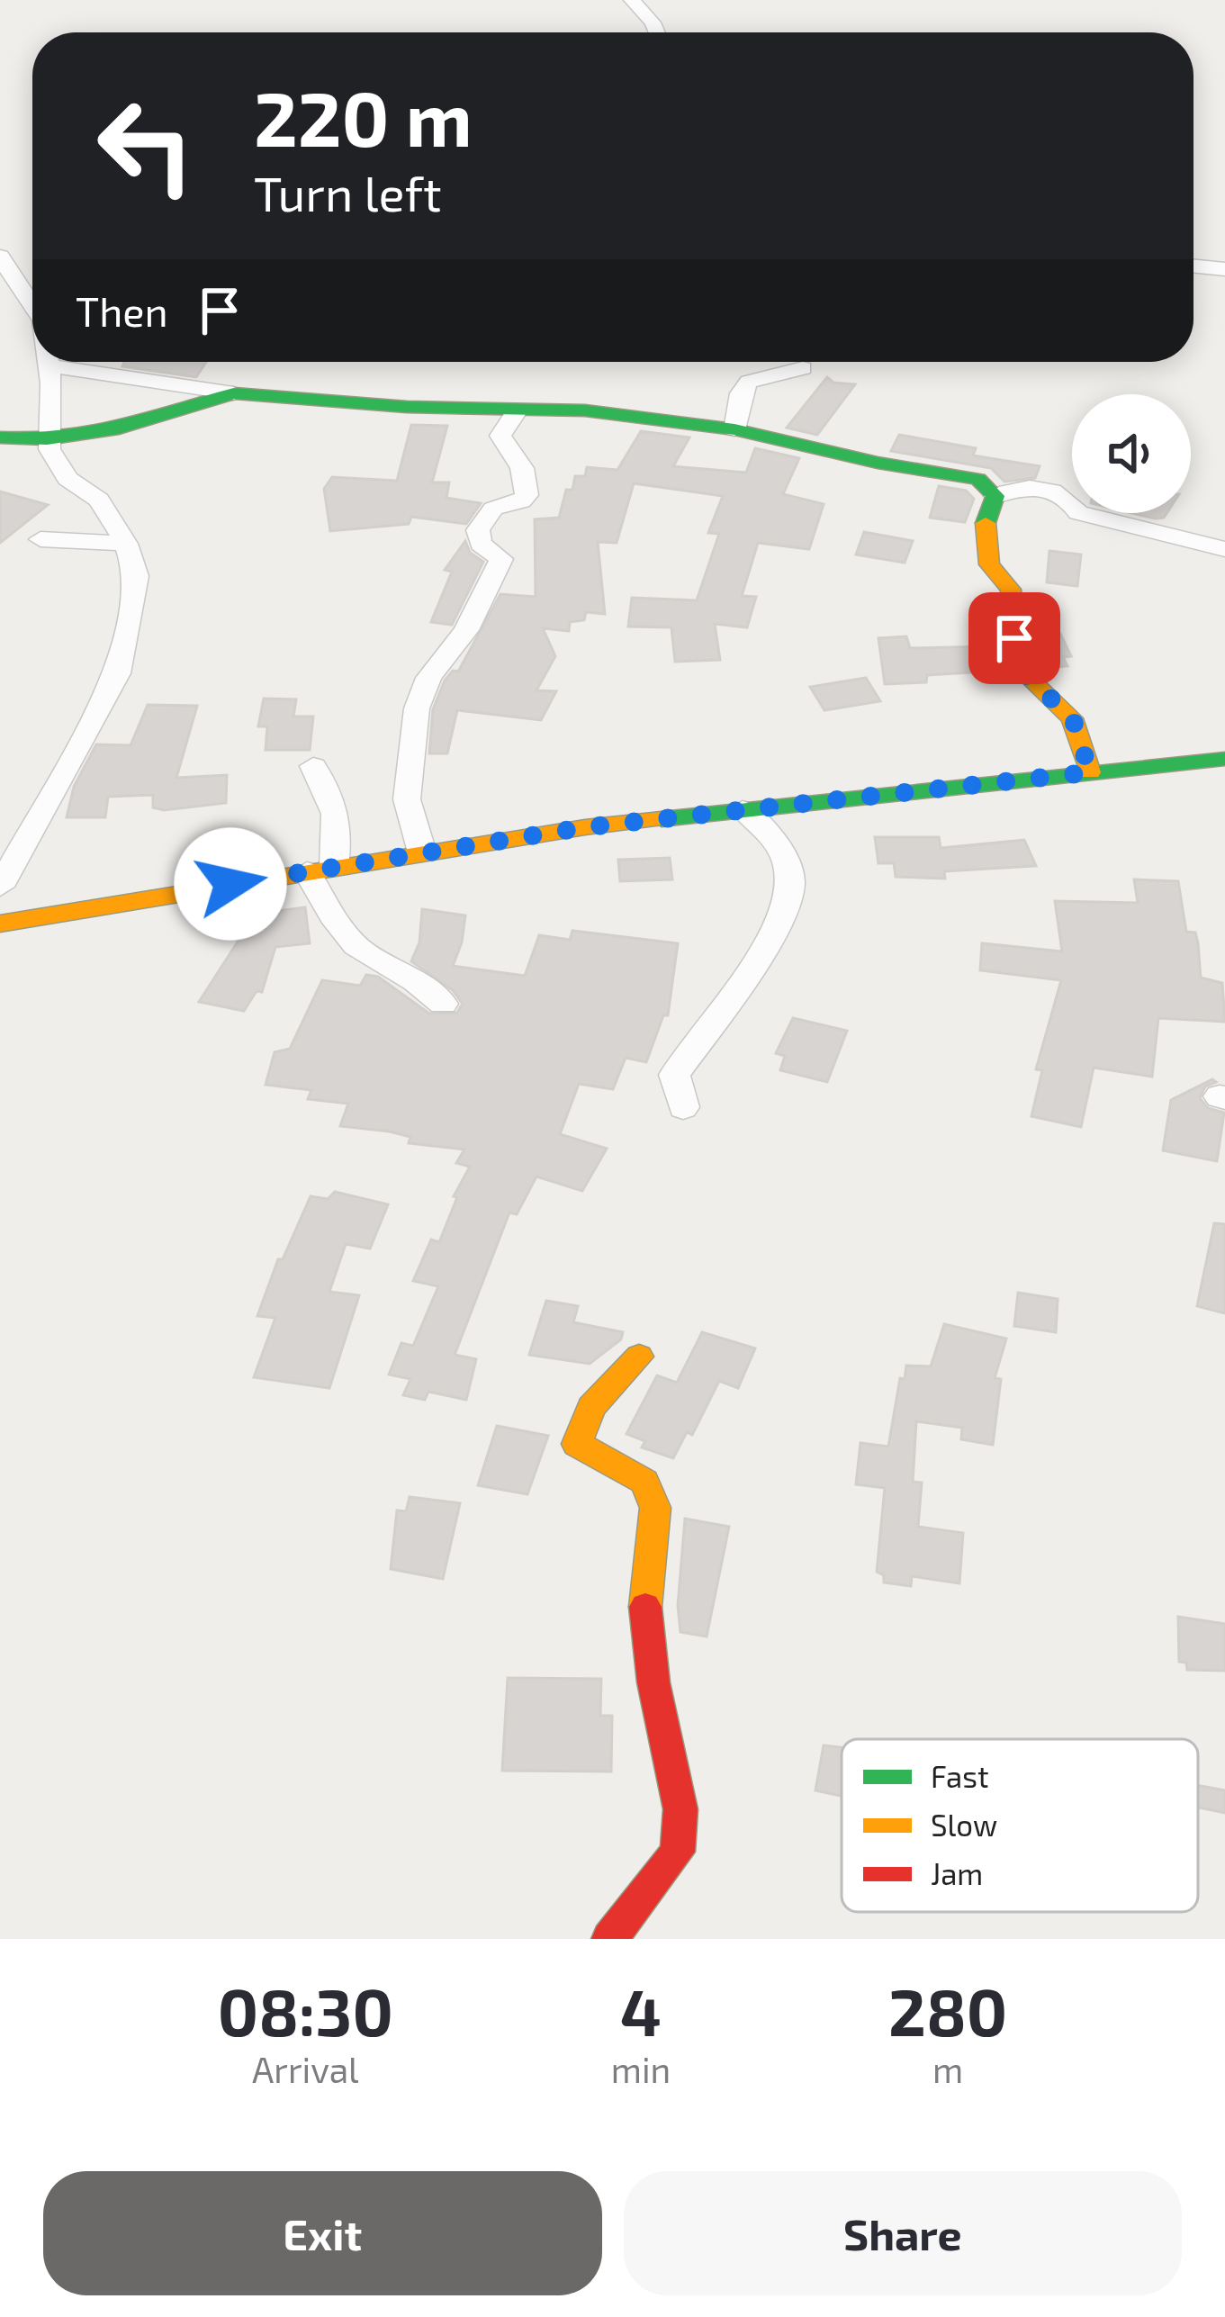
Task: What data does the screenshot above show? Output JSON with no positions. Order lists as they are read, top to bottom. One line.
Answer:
{"legend":["Fast","Slow","Jam"],"page":{"turn":["220 m","Turn left"],"then":"Then","eta":["08:30","Arrival","4","min","280","m"],"buttons":["Exit","Share"]}}
